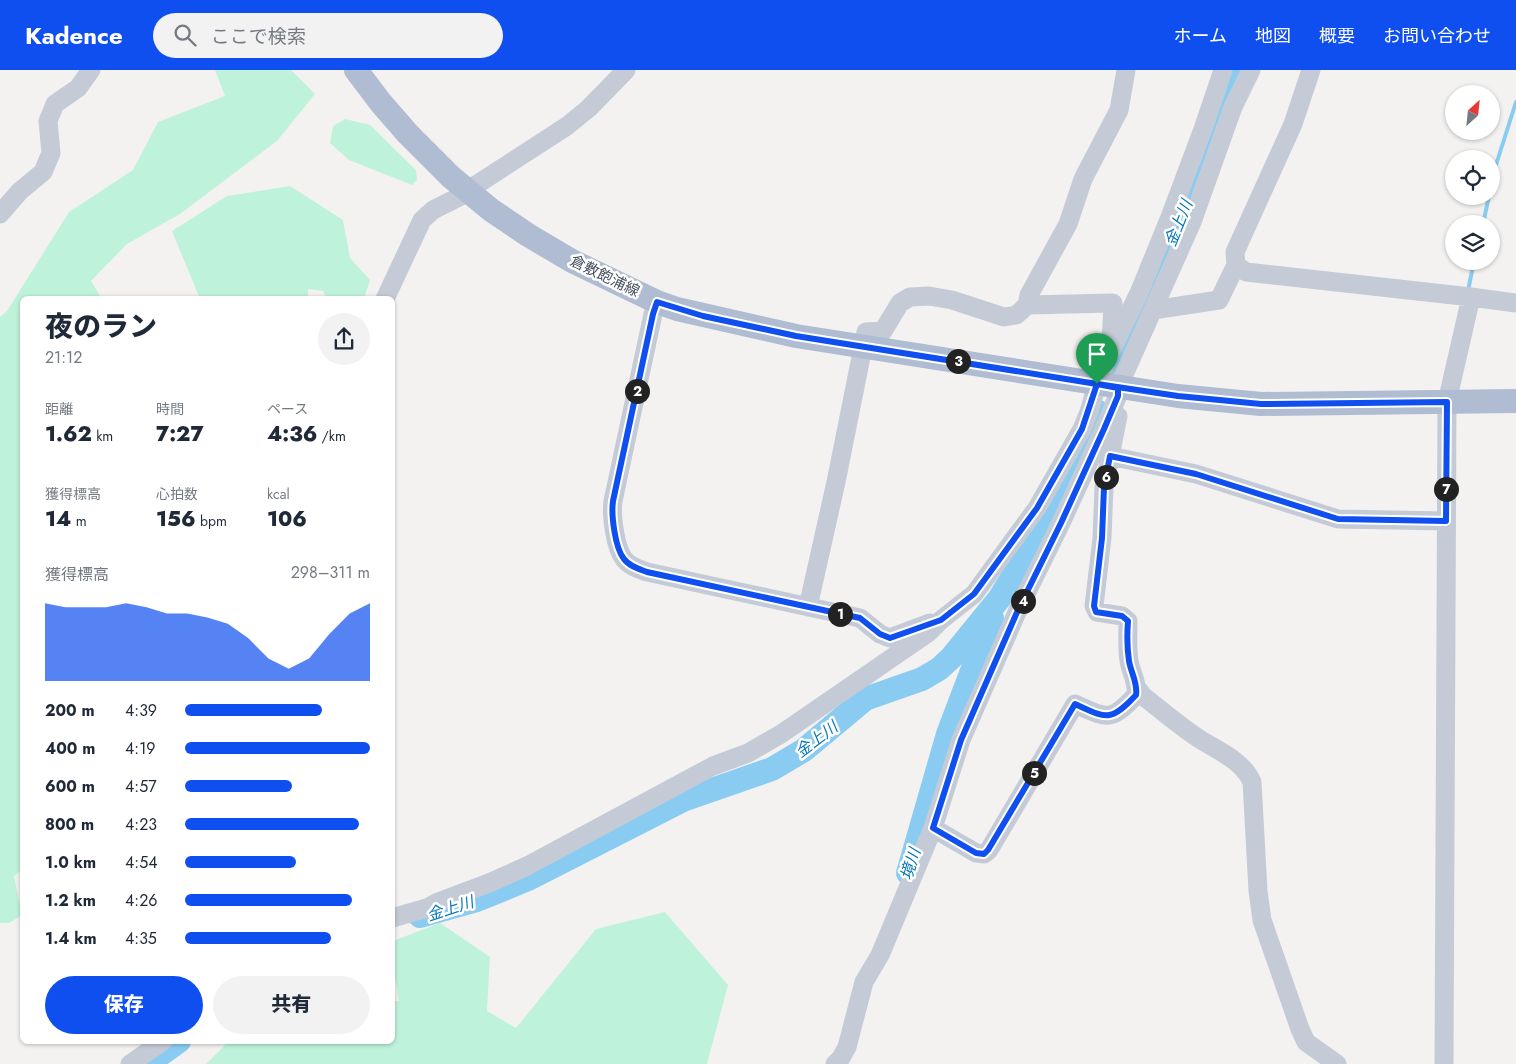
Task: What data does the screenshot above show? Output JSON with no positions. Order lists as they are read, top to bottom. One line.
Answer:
{"streets":{"main road":["倉敷飽浦線"]},"water":["金上川","境川"],"north":"top right","page":{"header":"Kadence","search":"ここで検索","nav":["ホーム","地図","概要","お問い合わせ"],"heading":["夜のラン","21:12"],"pins":["3","2","6","7","4","1","5"],"stats":[["距離","1.62 km"],["時間","7:27"],["ペース","4:36 /km"],["獲得標高","14 m"],["心拍数","156 bpm"],["kcal","106"]],"chart":["獲得標高","298–311 m"],"list":[{"name":"200 m","note":"4:39"},{"name":"400 m","note":"4:19"},{"name":"600 m","note":"4:57"},{"name":"800 m","note":"4:23"},{"name":"1.0 km","note":"4:54"},{"name":"1.2 km","note":"4:26"},{"name":"1.4 km","note":"4:35"}],"buttons":["保存","共有"]}}
